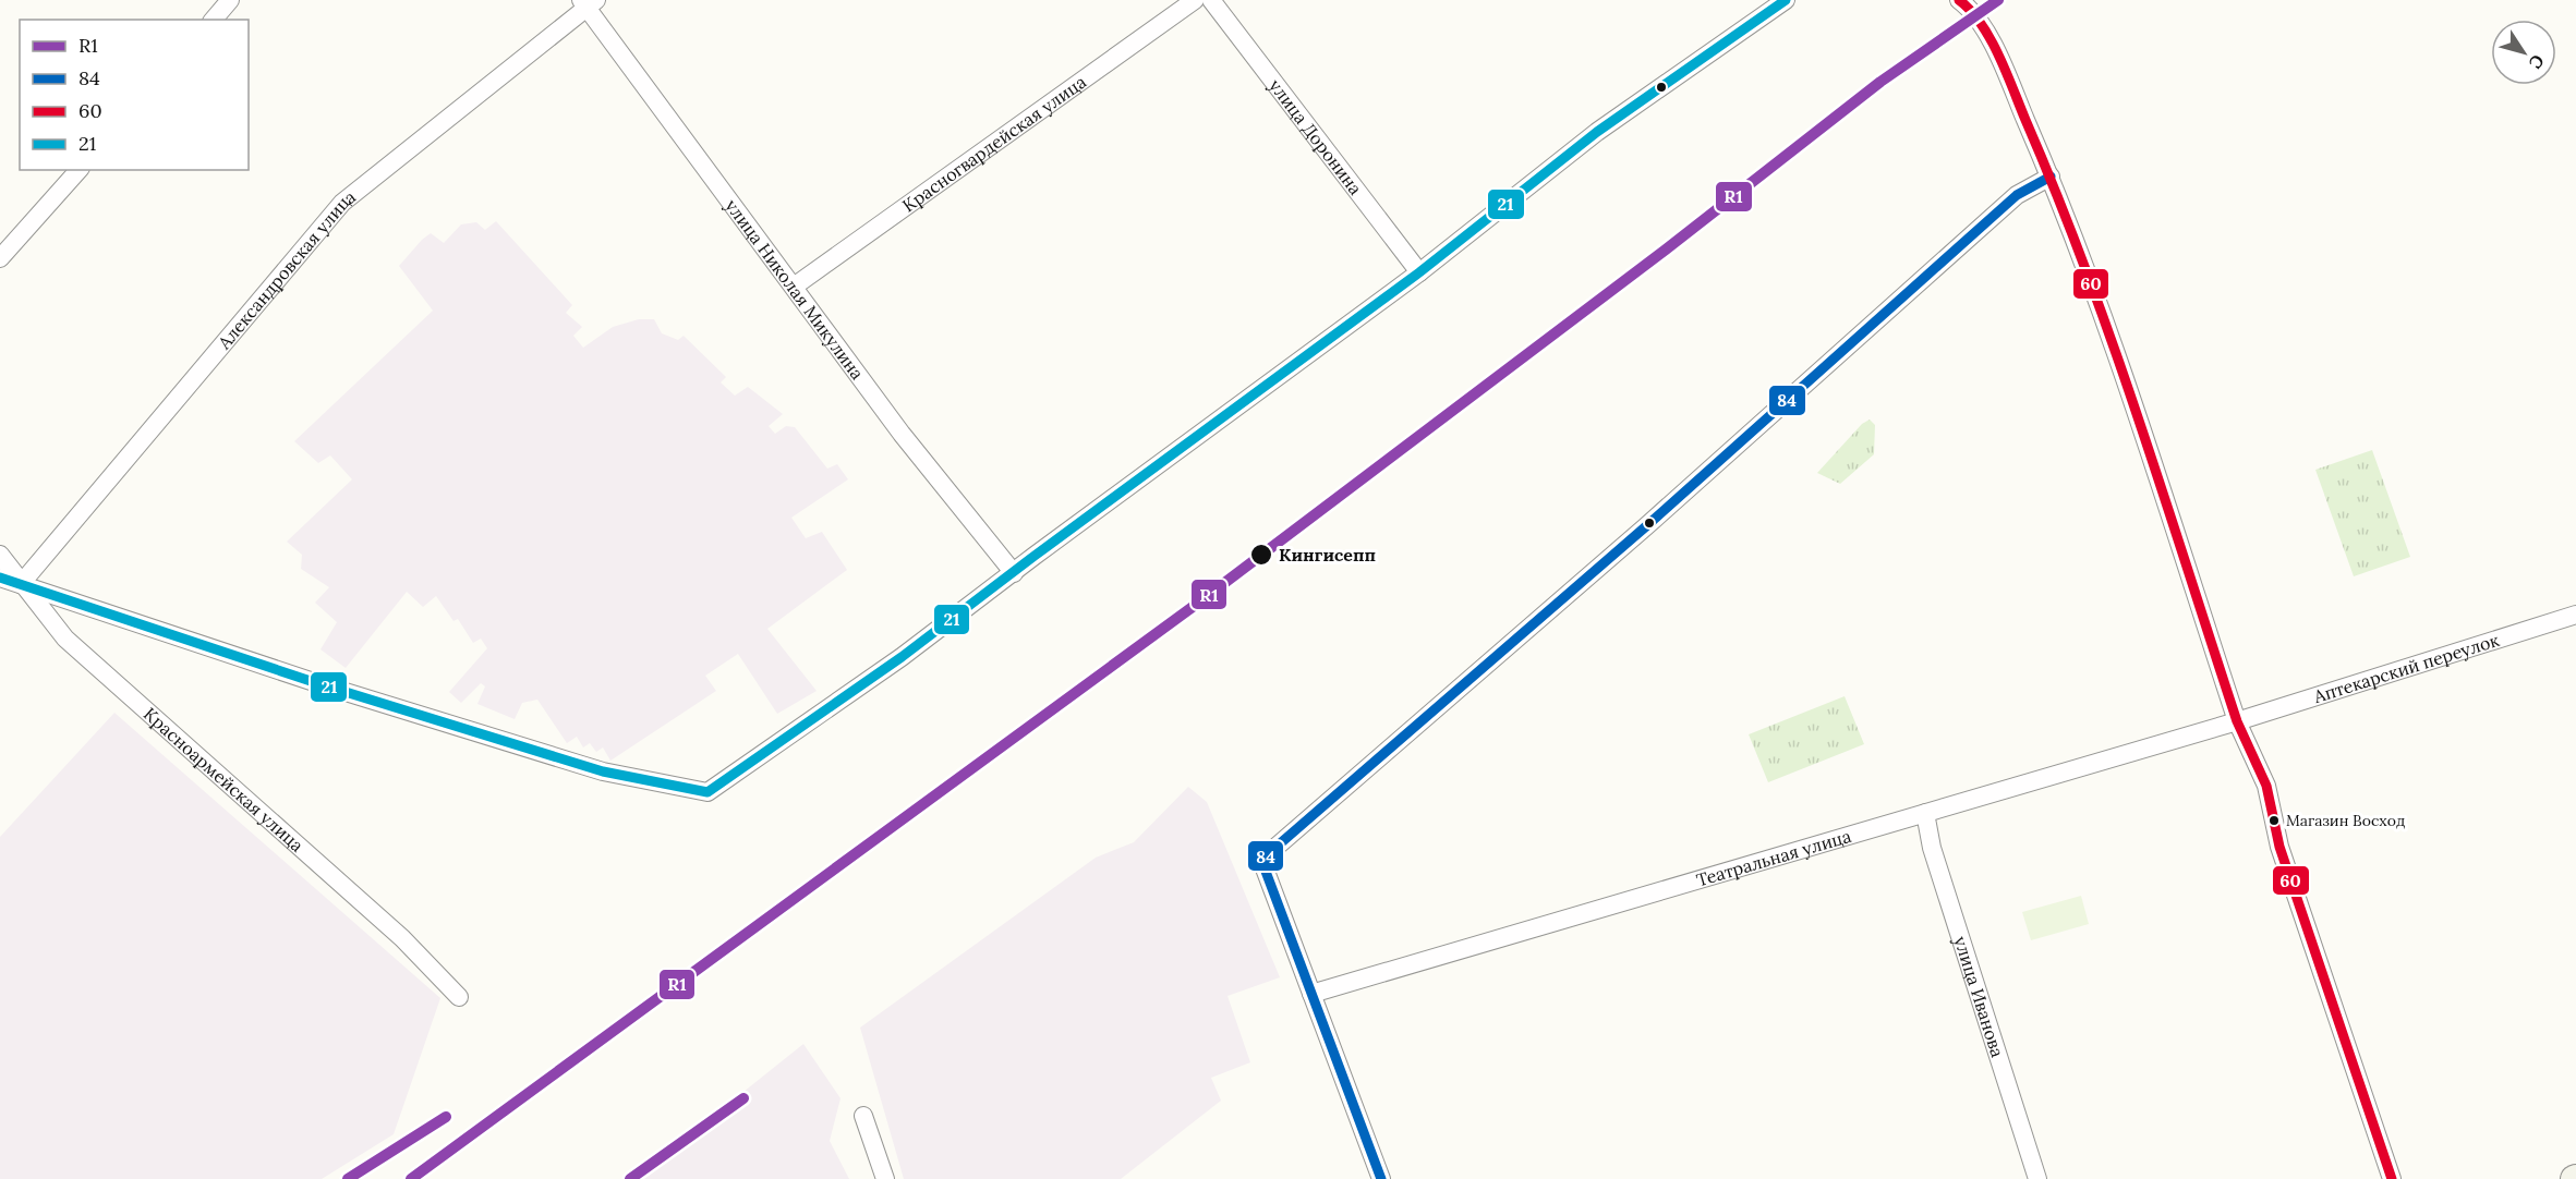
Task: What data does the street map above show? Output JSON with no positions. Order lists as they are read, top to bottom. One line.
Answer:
{"streets":{"street":["улица Доронина","Красногвардейская улица","Александровская улица","улица Николая Микулина","Аптекарский переулок","Красноармейская улица","Театральная улица","улица Иванова"]},"crossings":[["Красногвардейская улица","улица Николая Микулина"],["Александровская улица","улица Николая Микулина"],["Александровская улица","Красноармейская улица"],["Аптекарский переулок","Театральная улица"],["Театральная улица","улица Иванова"]],"places":["Кингисепп","Магазин Восход"],"lines":["transit line R1","transit line 60","transit line 21","transit line 84"],"legend":["R1","84","60","21"],"north":"bottom right"}
